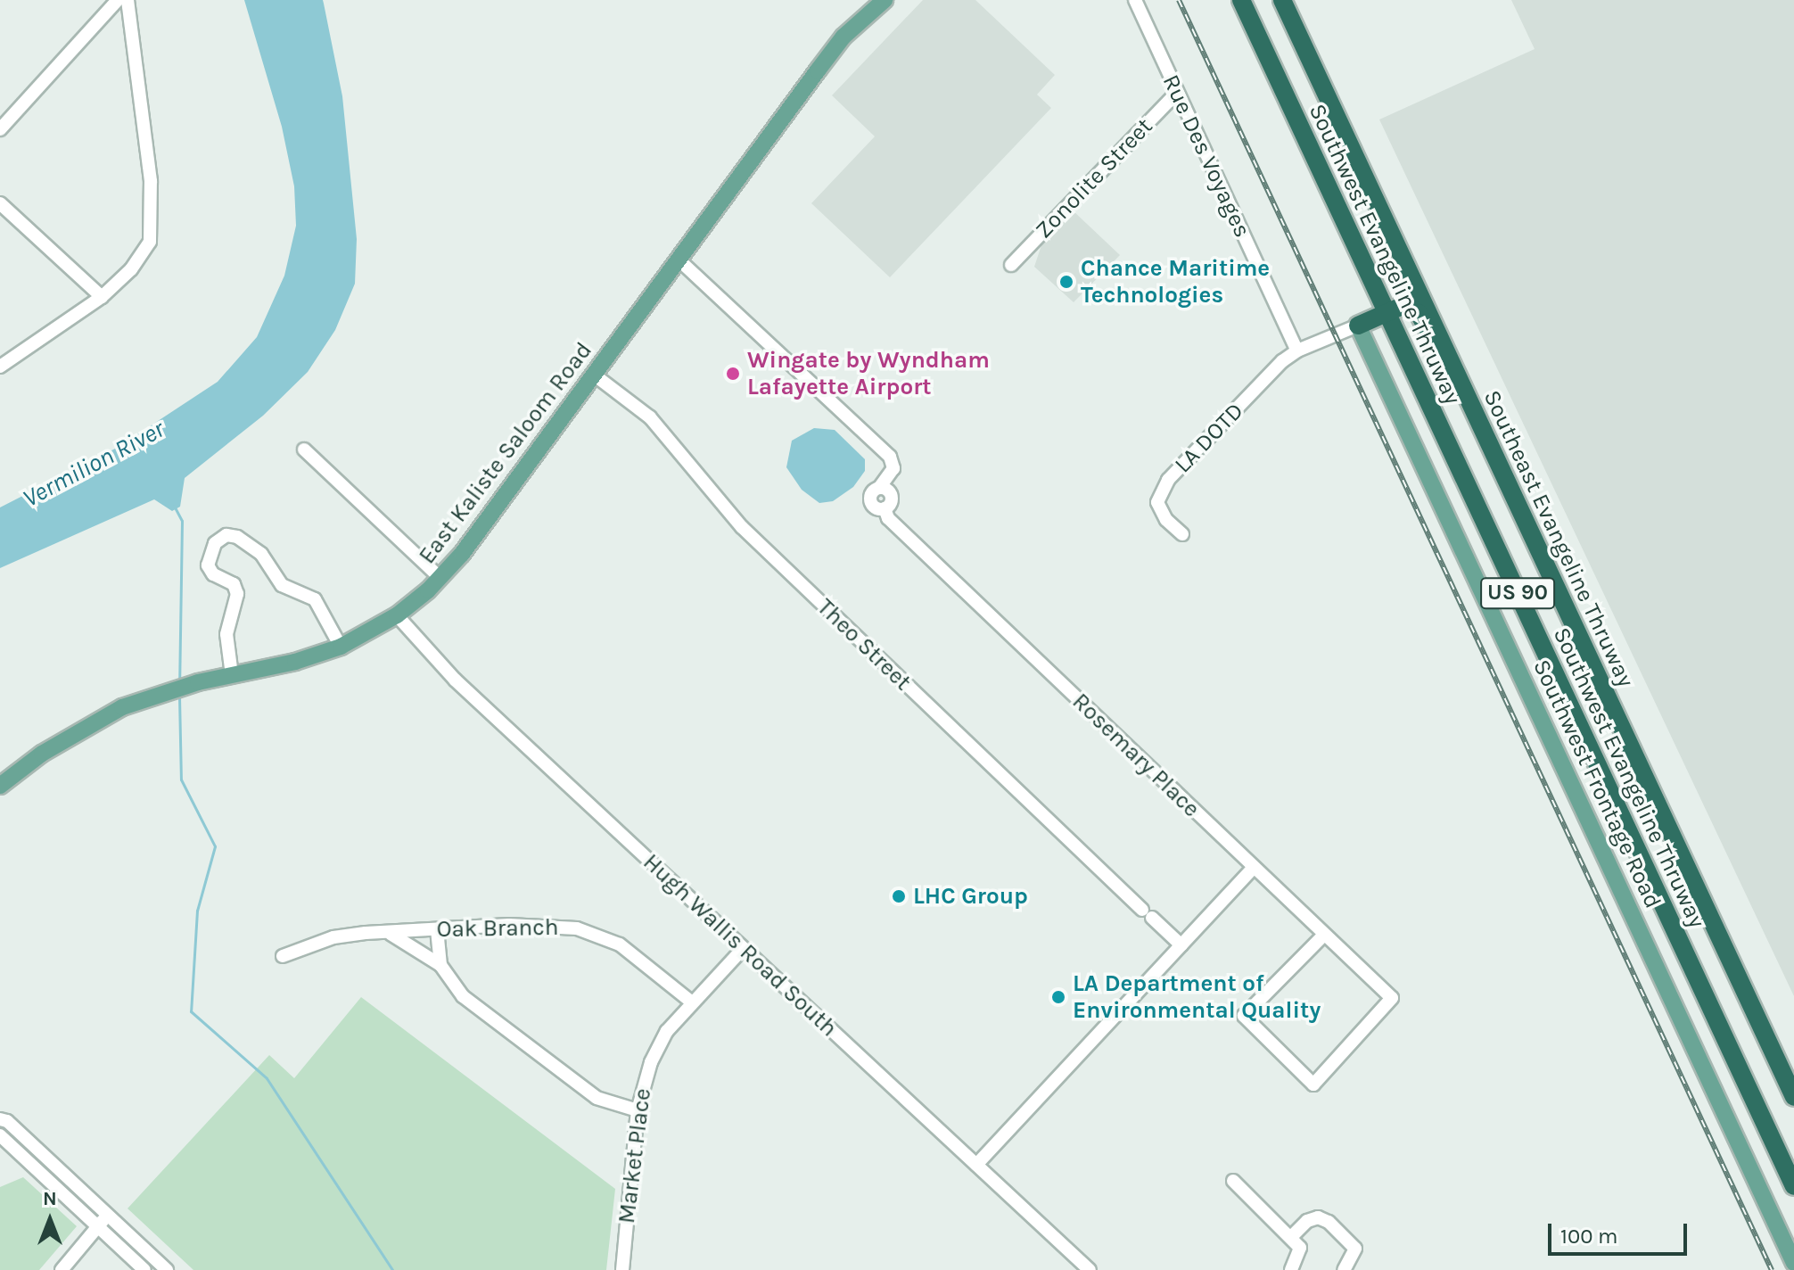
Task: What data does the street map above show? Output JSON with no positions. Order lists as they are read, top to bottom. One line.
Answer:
{"streets":{"highway":["Southwest Evangeline Thruway","Southeast Evangeline Thruway","US 90"],"main road":["East Kaliste Saloom Road","Southwest Frontage Road"],"street":["Rue Des Voyages","Zonolite Street","LA DOTD","Theo Street","Rosemary Place","Oak Branch","Hugh Wallis Road South","Market Place"]},"crossings":[["Rue Des Voyages","Zonolite Street"],["Rue Des Voyages","LA DOTD"],["East Kaliste Saloom Road","Theo Street"],["East Kaliste Saloom Road","Rosemary Place"],["East Kaliste Saloom Road","Hugh Wallis Road South"],["Oak Branch","Market Place"],["Hugh Wallis Road South","Market Place"]],"water":["Vermilion River"],"places":["Chance Maritime Technologies","Wingate by Wyndham Lafayette Airport","LHC Group","LA Department of Environmental Quality"],"scale_bar":"100 m","north":"top"}
